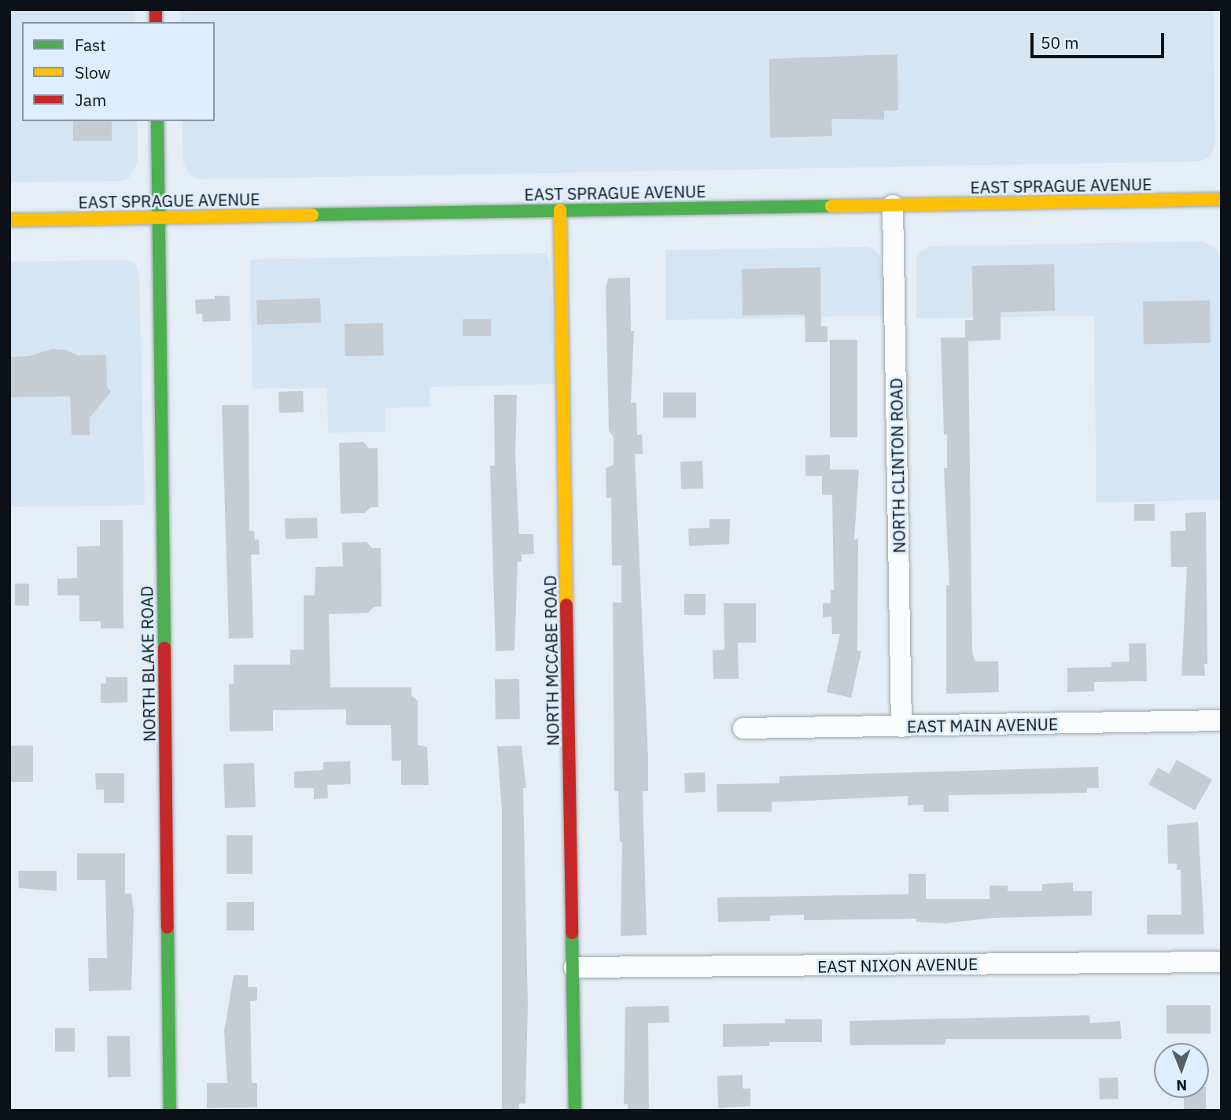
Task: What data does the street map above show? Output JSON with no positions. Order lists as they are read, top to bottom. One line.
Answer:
{"streets":{"street":["EAST SPRAGUE AVENUE","NORTH CLINTON ROAD","NORTH MCCABE ROAD","NORTH BLAKE ROAD","EAST MAIN AVENUE","EAST NIXON AVENUE"]},"crossings":[["EAST SPRAGUE AVENUE","NORTH CLINTON ROAD"],["EAST SPRAGUE AVENUE","NORTH MCCABE ROAD"],["EAST SPRAGUE AVENUE","NORTH BLAKE ROAD"],["NORTH CLINTON ROAD","EAST MAIN AVENUE"],["NORTH MCCABE ROAD","EAST NIXON AVENUE"]],"legend":["Fast","Slow","Jam"],"scale_bar":"50 m","north":"bottom"}
